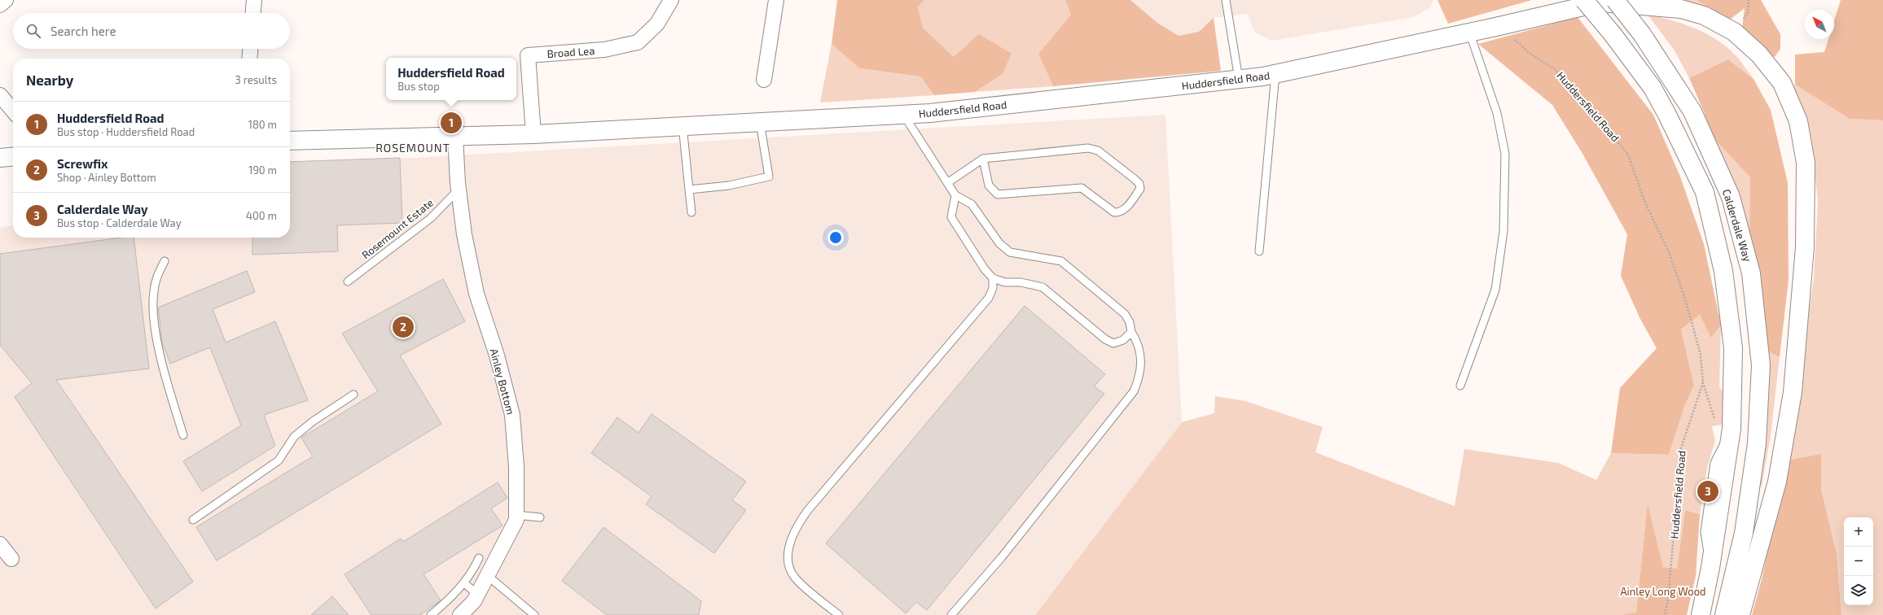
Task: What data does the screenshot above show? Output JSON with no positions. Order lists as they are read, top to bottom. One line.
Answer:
{"streets":{"main road":["Huddersfield Road","Calderdale Way"],"street":["Broad Lea","Ainley Bottom"],"lane":["Rosemount Estate"]},"crossings":[["Broad Lea","Huddersfield Road"],["Huddersfield Road","Ainley Bottom"],["Rosemount Estate","Ainley Bottom"]],"districts":["ROSEMOUNT"],"parks":["Ainley Long Wood"],"north":"top left","page":{"search":"Search here","popup":["Huddersfield Road","Bus stop"],"heading":["Nearby","3 results"],"list":[{"mark":"1","name":"Huddersfield Road","note":"Bus stop · Huddersfield Road","value":"180 m"},{"mark":"2","name":"Screwfix","note":"Shop · Ainley Bottom","value":"190 m"},{"mark":"3","name":"Calderdale Way","note":"Bus stop · Calderdale Way","value":"400 m"}],"pins":["1","2","3"],"map_buttons":["+","−"]}}
